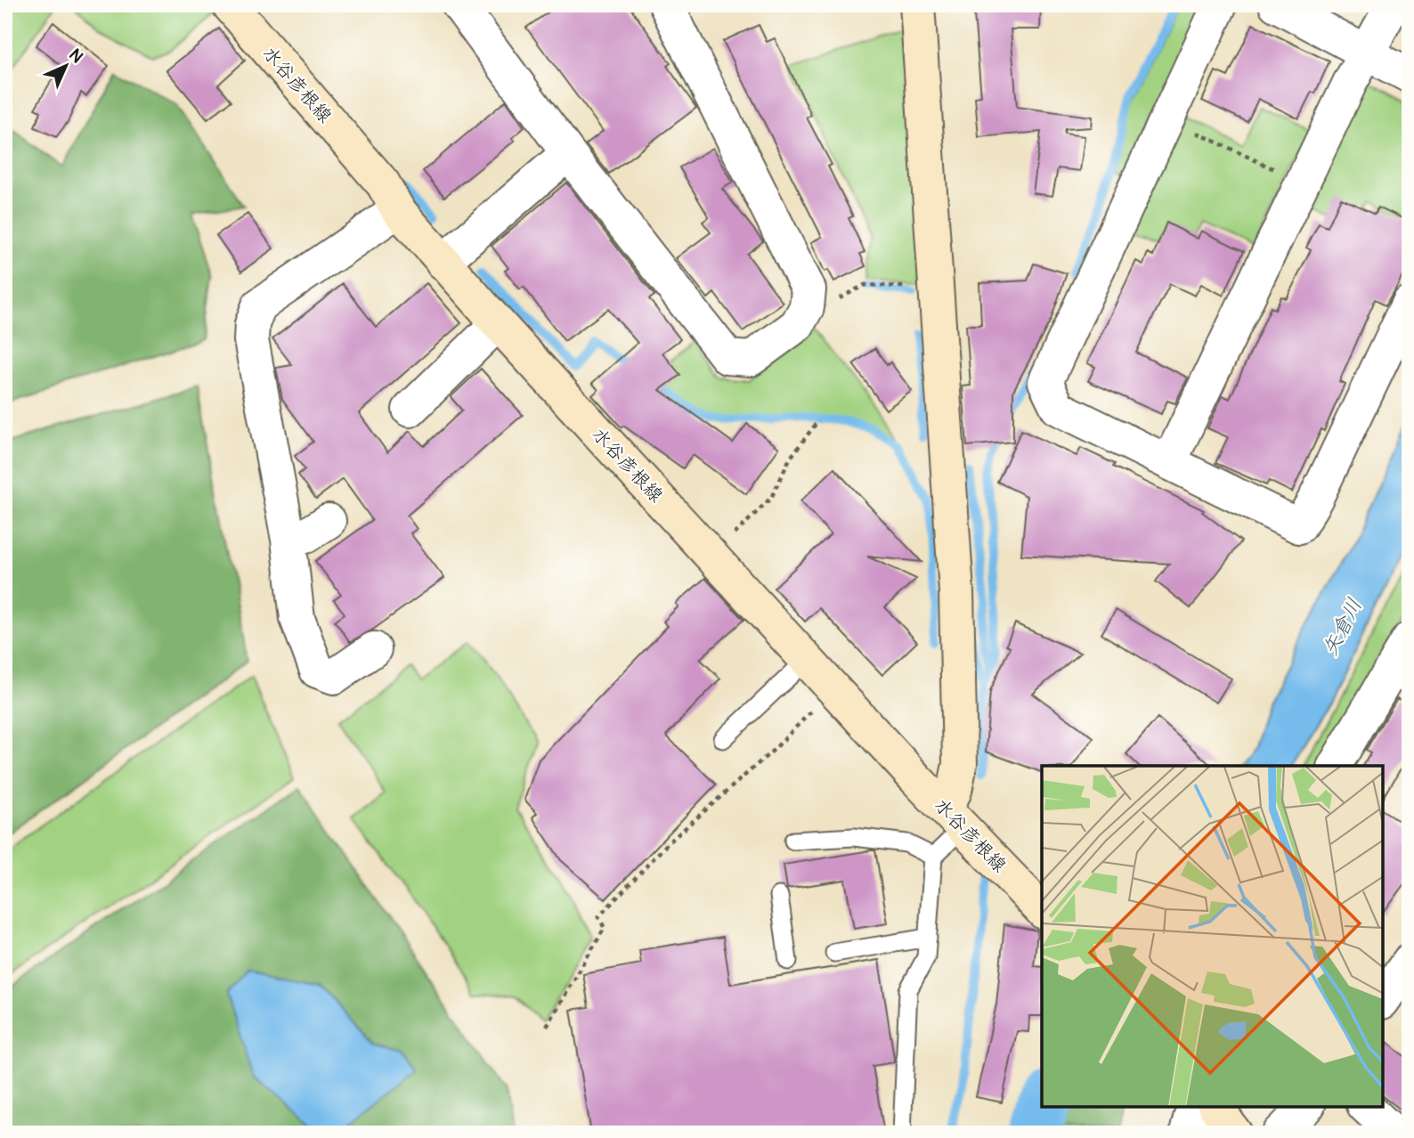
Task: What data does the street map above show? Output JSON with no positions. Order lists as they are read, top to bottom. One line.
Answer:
{"streets":{"main road":["水谷彦根線"]},"water":["矢倉川"],"north":"top right"}
